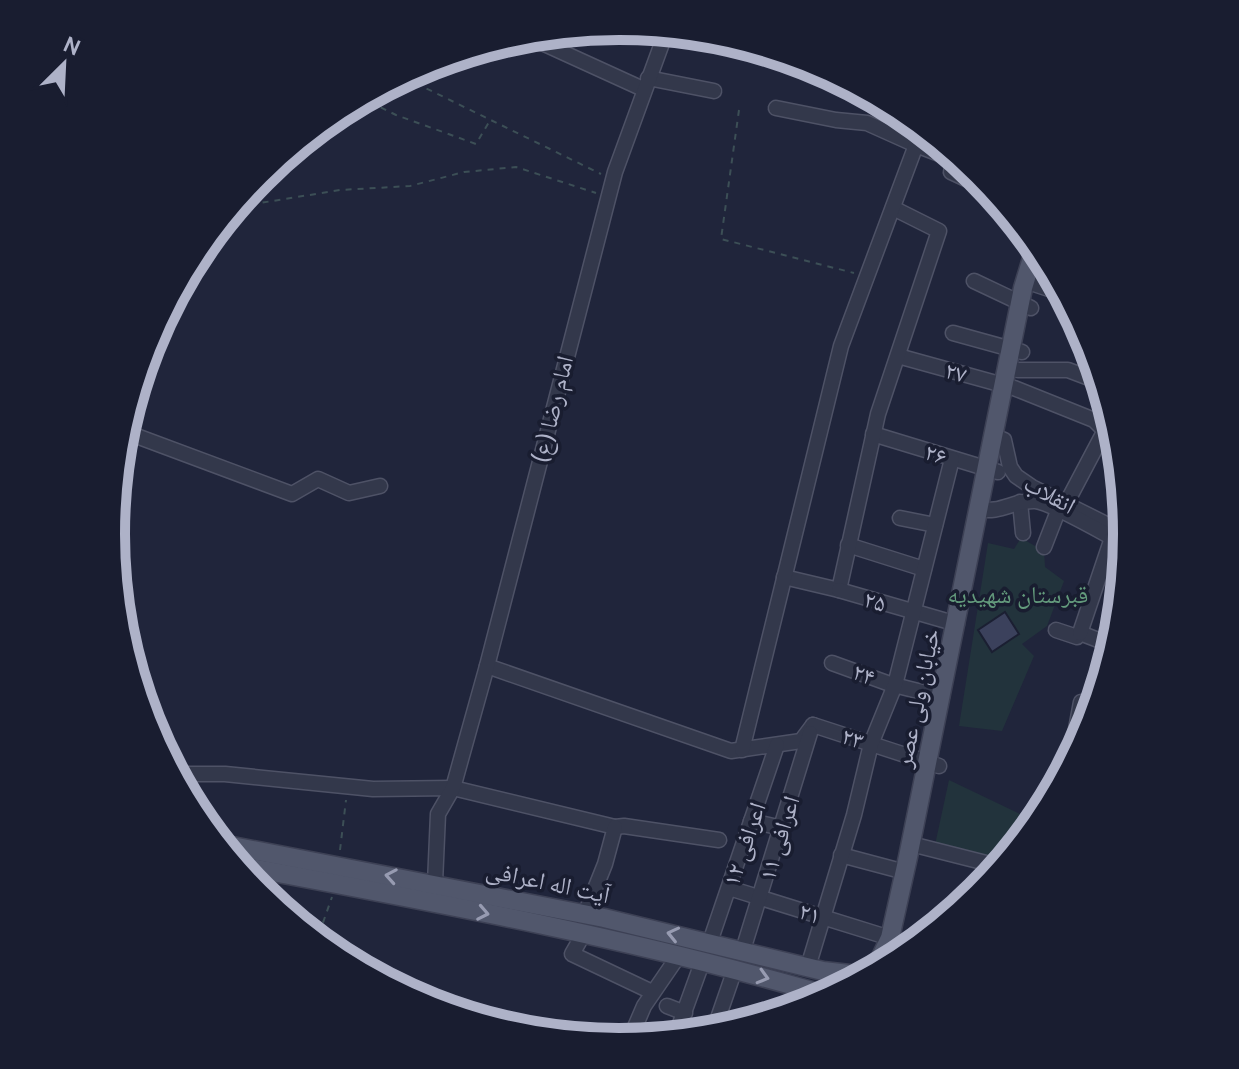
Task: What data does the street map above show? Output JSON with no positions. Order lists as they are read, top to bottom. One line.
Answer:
{"streets":{"main road":["خیابان ولی عصر","آیت اله اعرافی"],"street":["۲۷","امام رضا (ع)","۲۶","انقلاب","۲۵","۲۴","۲۳","اعرافی ۱۱","اعرافی ۱۲","۲۱"]},"crossings":[["۲۷","خیابان ولی عصر"],["امام رضا (ع)","آیت اله اعرافی"],["۲۶","خیابان ولی عصر"],["انقلاب","خیابان ولی عصر"],["۲۵","خیابان ولی عصر"],["۲۴","خیابان ولی عصر"],["خیابان ولی عصر","۲۳"],["خیابان ولی عصر","۲۱"],["۲۳","اعرافی ۱۱"],["اعرافی ۱۱","آیت اله اعرافی"],["اعرافی ۱۱","۲۱"],["اعرافی ۱۲","آیت اله اعرافی"],["اعرافی ۱۲","۲۱"]],"parks":["قبرستان شهیدیه"],"north":"top right"}
